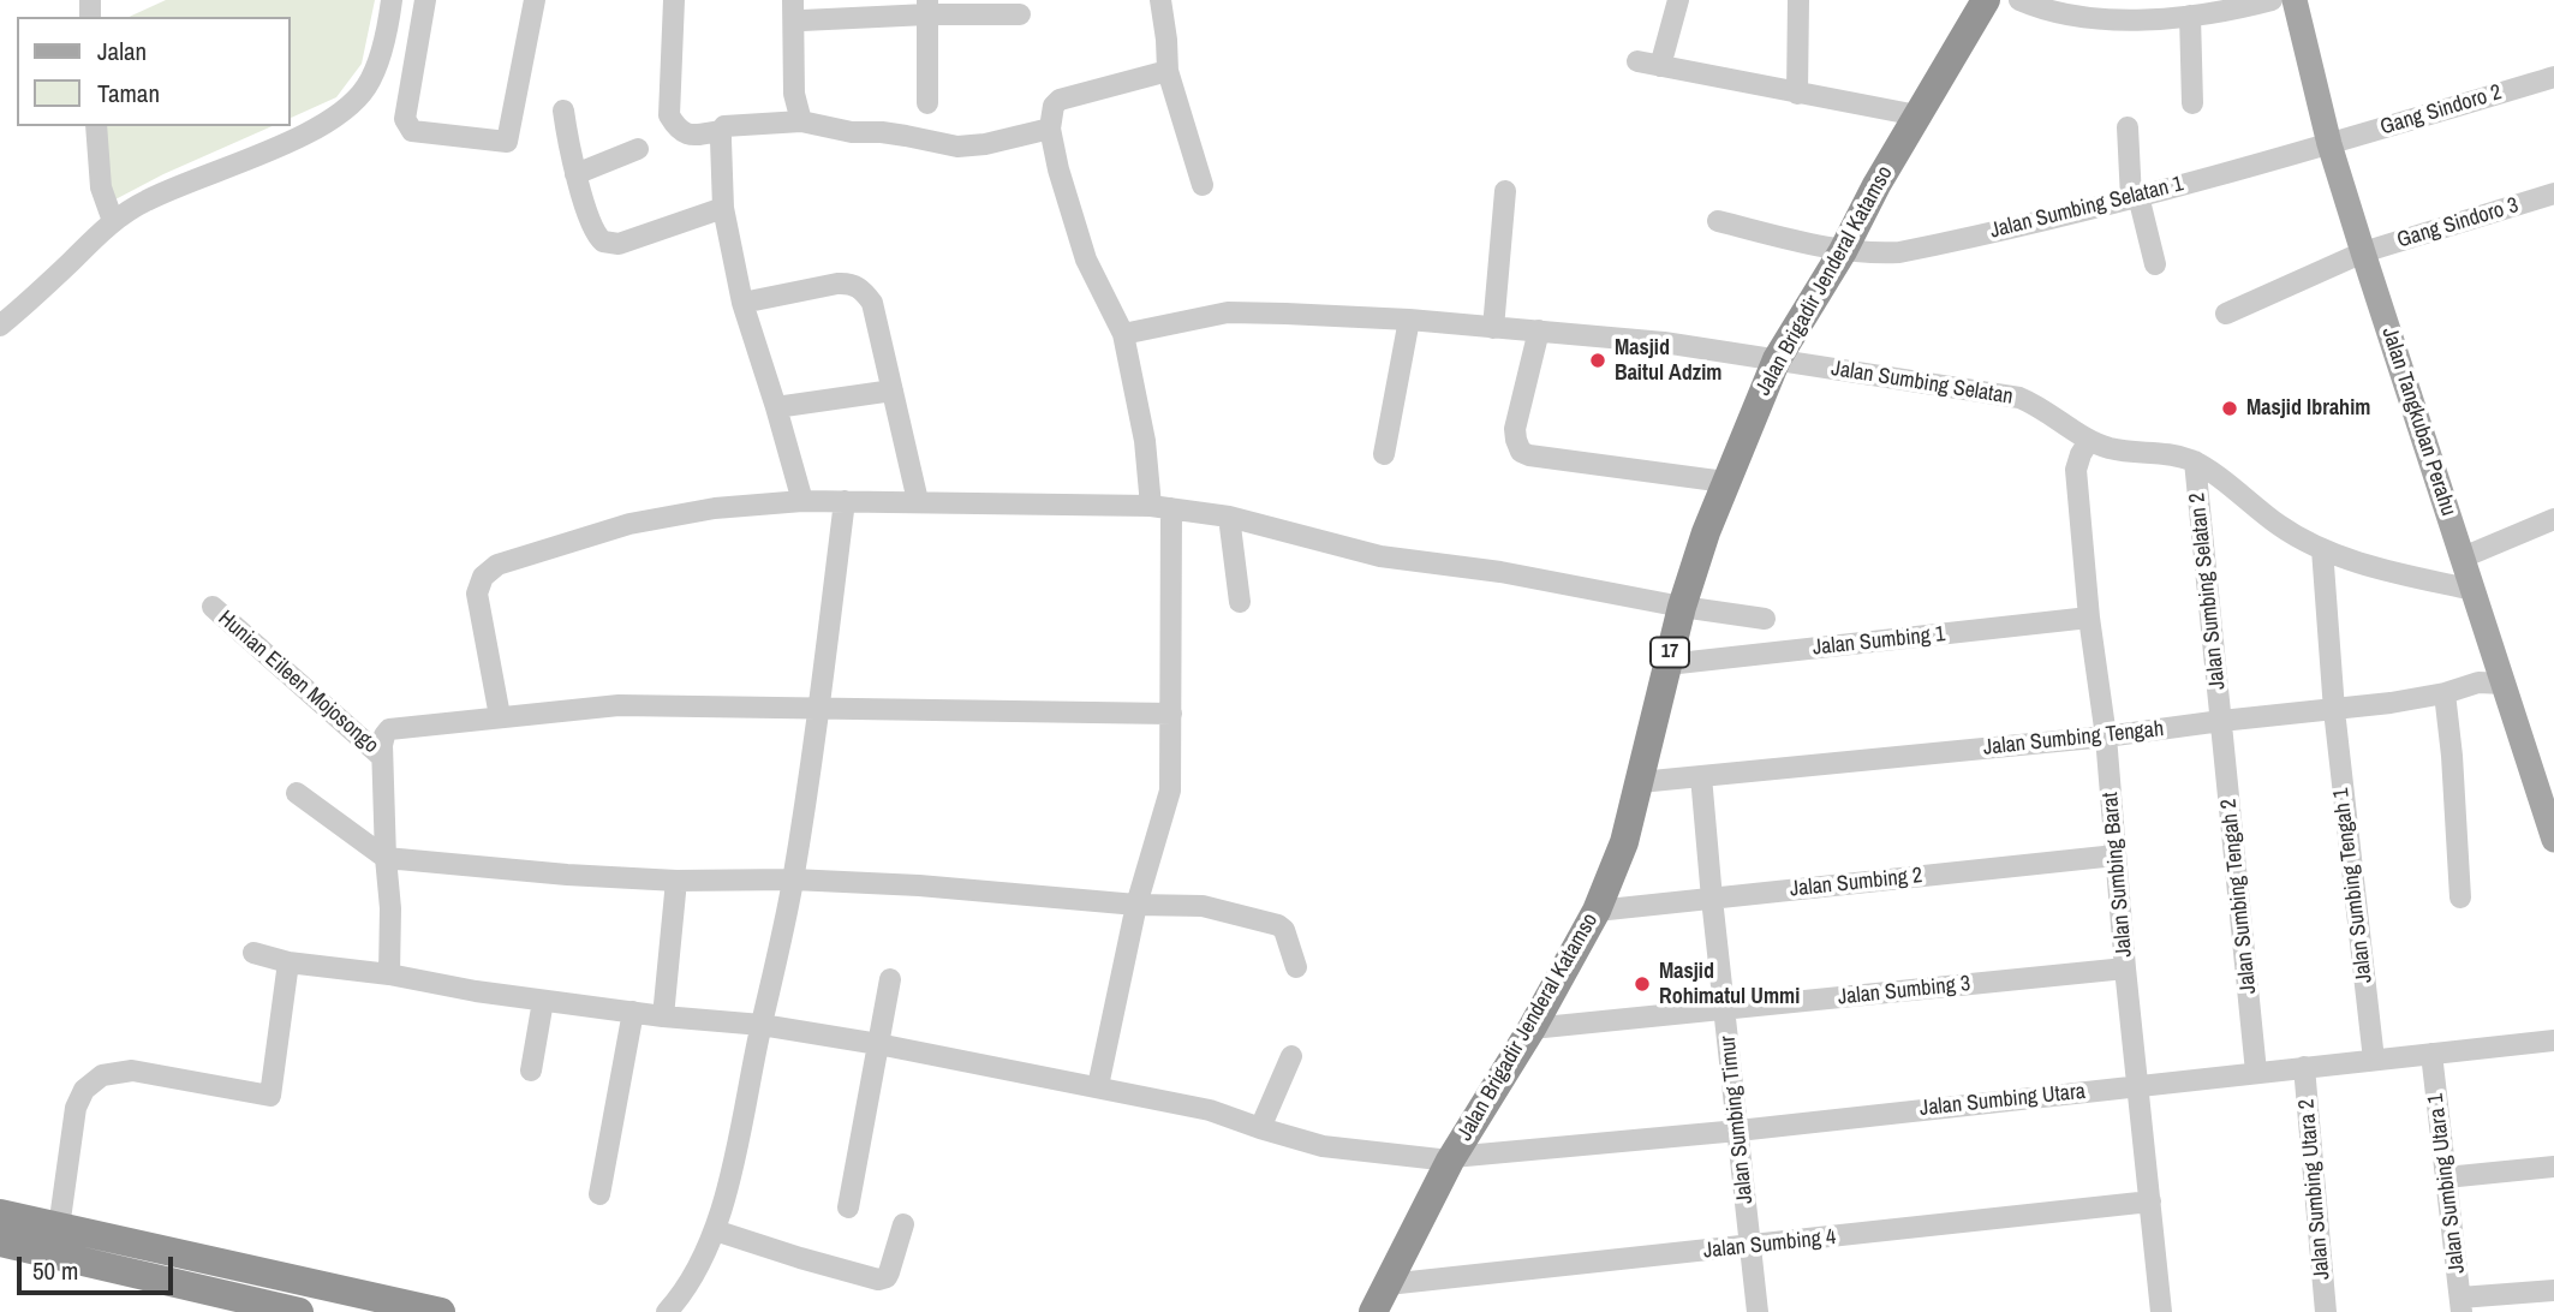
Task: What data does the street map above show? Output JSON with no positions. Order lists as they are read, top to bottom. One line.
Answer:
{"streets":{"highway":["Jalan Brigadir Jenderal Katamso","17"],"main road":["Jalan Tangkuban Perahu"],"street":["Gang Sindoro 2","Jalan Sumbing Selatan 1","Gang Sindoro 3","Jalan Sumbing Selatan","Jalan Sumbing Selatan 2","Jalan Sumbing 1","Hunian Eileen Mojosongo","Jalan Sumbing Tengah","Jalan Sumbing Barat","Jalan Sumbing 2","Jalan Sumbing Tengah 1","Jalan Sumbing Tengah 2","Jalan Sumbing 3","Jalan Sumbing Utara","Jalan Sumbing Timur","Jalan Sumbing Utara 1","Jalan Sumbing Utara 2","Jalan Sumbing 4"]},"crossings":[["Gang Sindoro 2","Jalan Sumbing Selatan 1"],["Gang Sindoro 2","Jalan Tangkuban Perahu"],["Jalan Sumbing Selatan 1","Jalan Brigadir Jenderal Katamso"],["Jalan Sumbing Selatan 1","Jalan Tangkuban Perahu"],["Gang Sindoro 3","Jalan Tangkuban Perahu"],["Jalan Brigadir Jenderal Katamso","Jalan Sumbing Selatan"],["Jalan Brigadir Jenderal Katamso","Jalan Sumbing 1"],["Jalan Brigadir Jenderal Katamso","Jalan Sumbing Tengah"],["Jalan Brigadir Jenderal Katamso","Jalan Sumbing 2"],["Jalan Brigadir Jenderal Katamso","Jalan Sumbing 3"],["Jalan Brigadir Jenderal Katamso","Jalan Sumbing Utara"],["Jalan Brigadir Jenderal Katamso","Jalan Sumbing 4"],["Jalan Sumbing Selatan","Jalan Tangkuban Perahu"],["Jalan Sumbing Selatan","Jalan Sumbing Selatan 2"],["Jalan Sumbing Selatan","Jalan Sumbing Barat"],["Jalan Tangkuban Perahu","Jalan Sumbing Tengah"],["Jalan Sumbing Selatan 2","Jalan Sumbing Tengah"],["Jalan Sumbing Selatan 2","Jalan Sumbing Tengah 2"],["Jalan Sumbing 1","Jalan Sumbing Barat"],["Jalan Sumbing Tengah","Jalan Sumbing Barat"],["Jalan Sumbing Tengah","Jalan Sumbing Tengah 1"],["Jalan Sumbing Tengah","Jalan Sumbing Tengah 2"],["Jalan Sumbing Tengah","Jalan Sumbing Timur"],["Jalan Sumbing Barat","Jalan Sumbing 2"],["Jalan Sumbing Barat","Jalan Sumbing 3"],["Jalan Sumbing Barat","Jalan Sumbing Utara"],["Jalan Sumbing Barat","Jalan Sumbing 4"],["Jalan Sumbing 2","Jalan Sumbing Timur"],["Jalan Sumbing Tengah 1","Jalan Sumbing Utara"],["Jalan Sumbing Tengah 2","Jalan Sumbing Utara"],["Jalan Sumbing 3","Jalan Sumbing Timur"],["Jalan Sumbing Utara","Jalan Sumbing Timur"],["Jalan Sumbing Utara","Jalan Sumbing Utara 1"],["Jalan Sumbing Utara","Jalan Sumbing Utara 2"],["Jalan Sumbing Timur","Jalan Sumbing 4"]],"places":["Masjid Baitul Adzim","Masjid Ibrahim","Masjid Rohimatul Ummi"],"legend":["Jalan","Taman"],"scale_bar":"50 m"}
